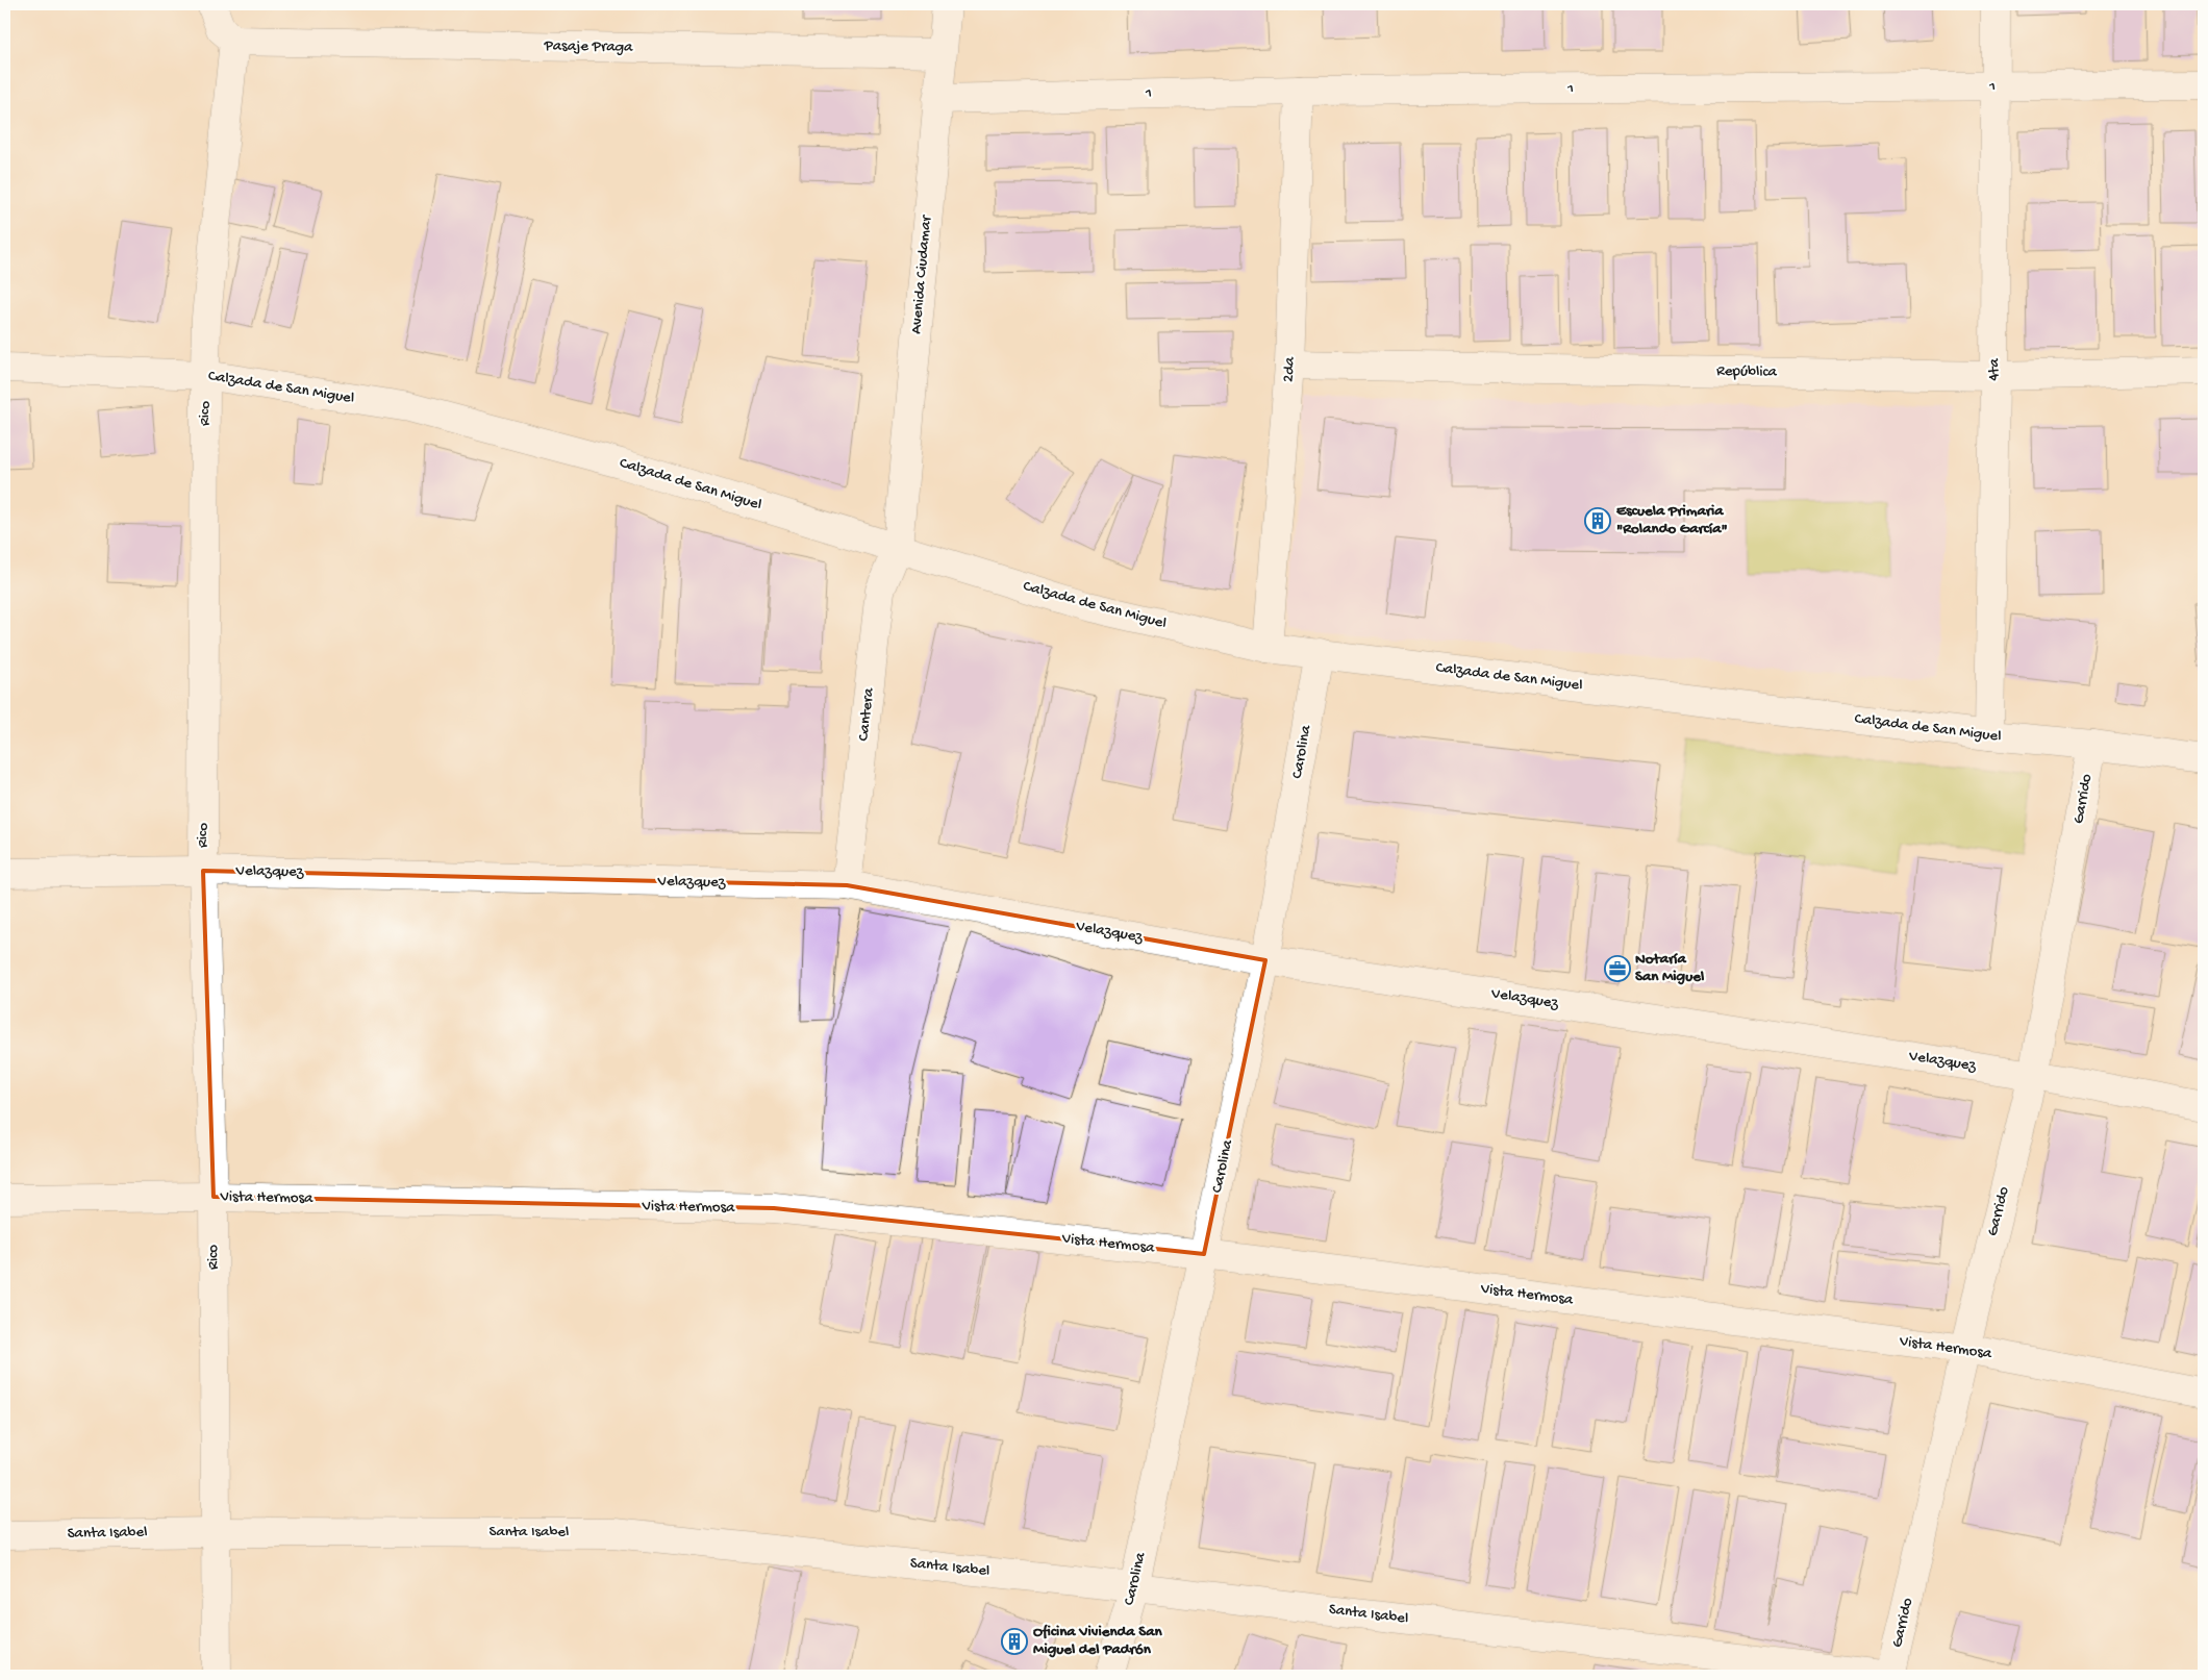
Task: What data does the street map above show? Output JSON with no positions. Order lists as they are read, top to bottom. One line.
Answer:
{"streets":{"street":["Pasaje Praga","1","Avenida Ciudamar","2da","4ta","República","Calzada de San Miguel","Rico","Cantera","Carolina","Garrido","Velazquez","Vista Hermosa","Santa Isabel"]},"crossings":[["Pasaje Praga","Avenida Ciudamar"],["Pasaje Praga","Rico"],["1","Avenida Ciudamar"],["1","2da"],["1","4ta"],["Avenida Ciudamar","Calzada de San Miguel"],["Avenida Ciudamar","Cantera"],["2da","República"],["2da","Calzada de San Miguel"],["4ta","República"],["4ta","Calzada de San Miguel"],["Calzada de San Miguel","Rico"],["Calzada de San Miguel","Cantera"],["Calzada de San Miguel","Carolina"],["Calzada de San Miguel","Garrido"],["Rico","Velazquez"],["Rico","Vista Hermosa"],["Rico","Santa Isabel"],["Cantera","Velazquez"],["Carolina","Velazquez"],["Carolina","Vista Hermosa"],["Carolina","Santa Isabel"],["Garrido","Velazquez"],["Garrido","Vista Hermosa"],["Garrido","Santa Isabel"]],"places":{"building":["Escuela Primaria \"Rolando García\"","Oficina Vivienda San Miguel del Padrón"],"office":["Notaría San Miguel"]}}
